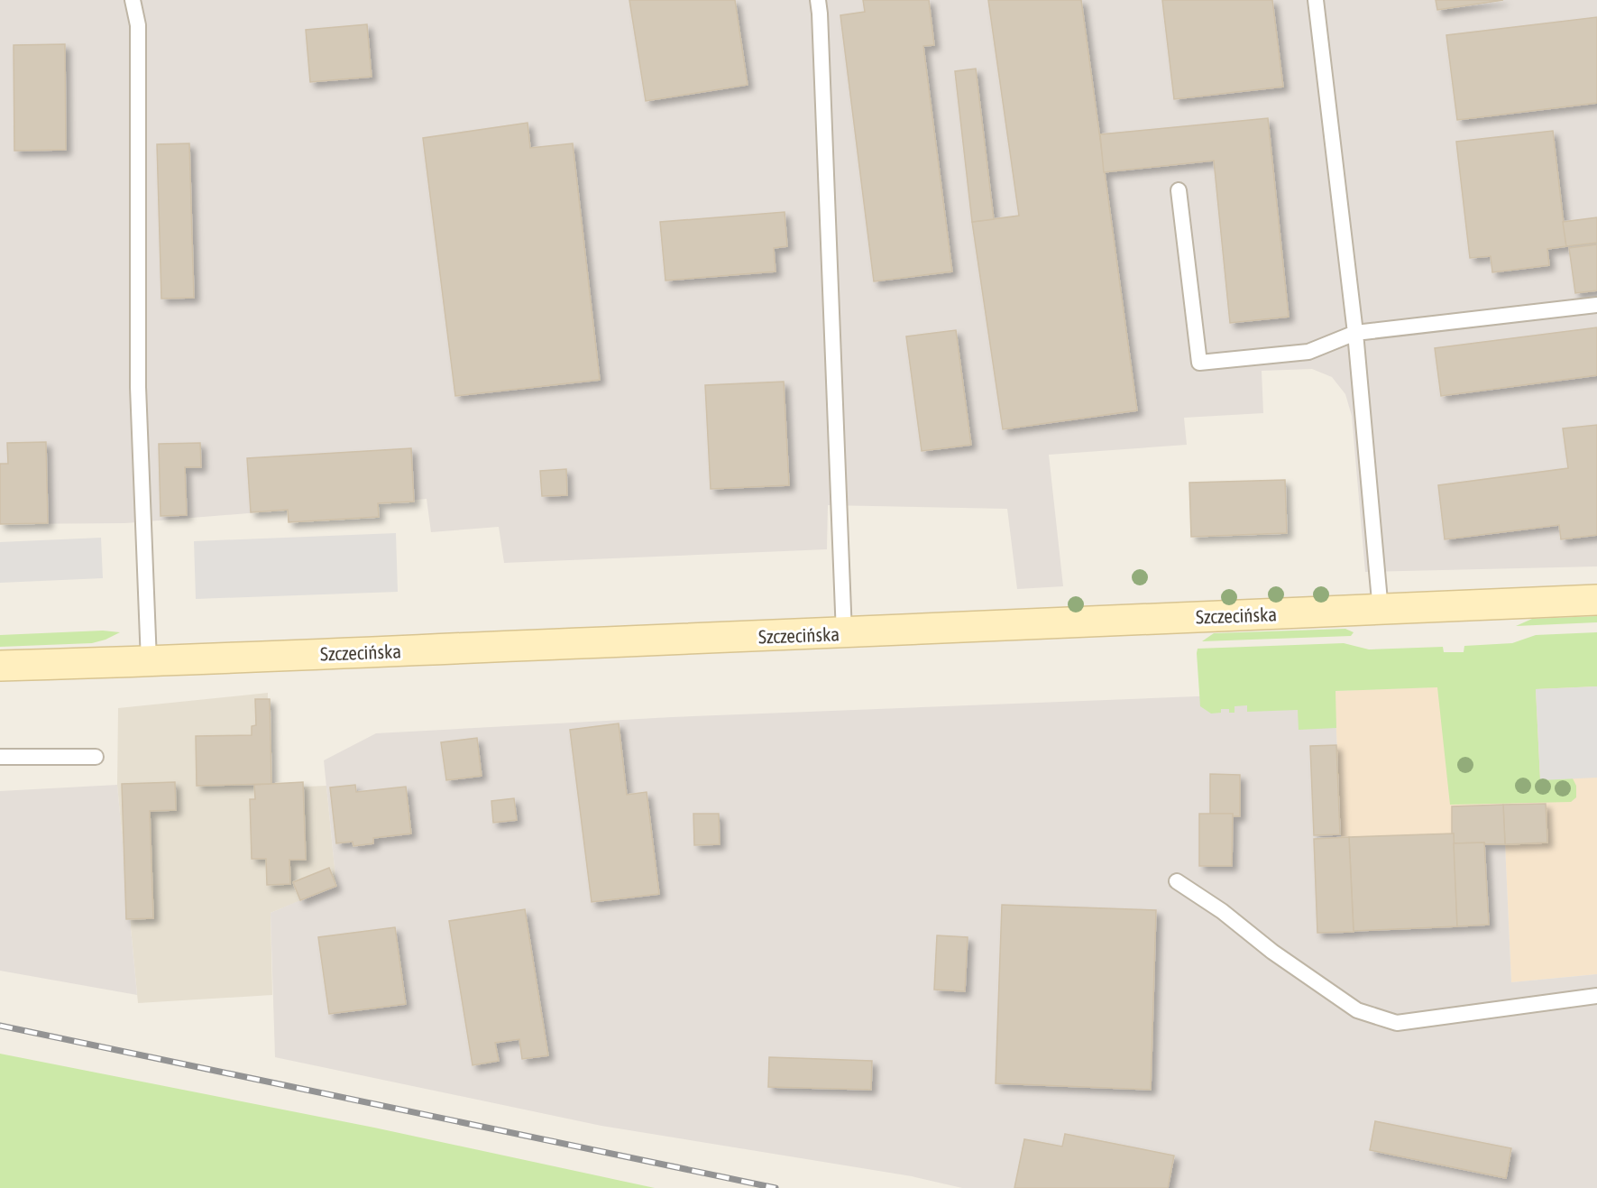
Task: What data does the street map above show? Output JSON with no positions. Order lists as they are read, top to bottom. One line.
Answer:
{"streets":{"street":["Szczecińska"]}}
